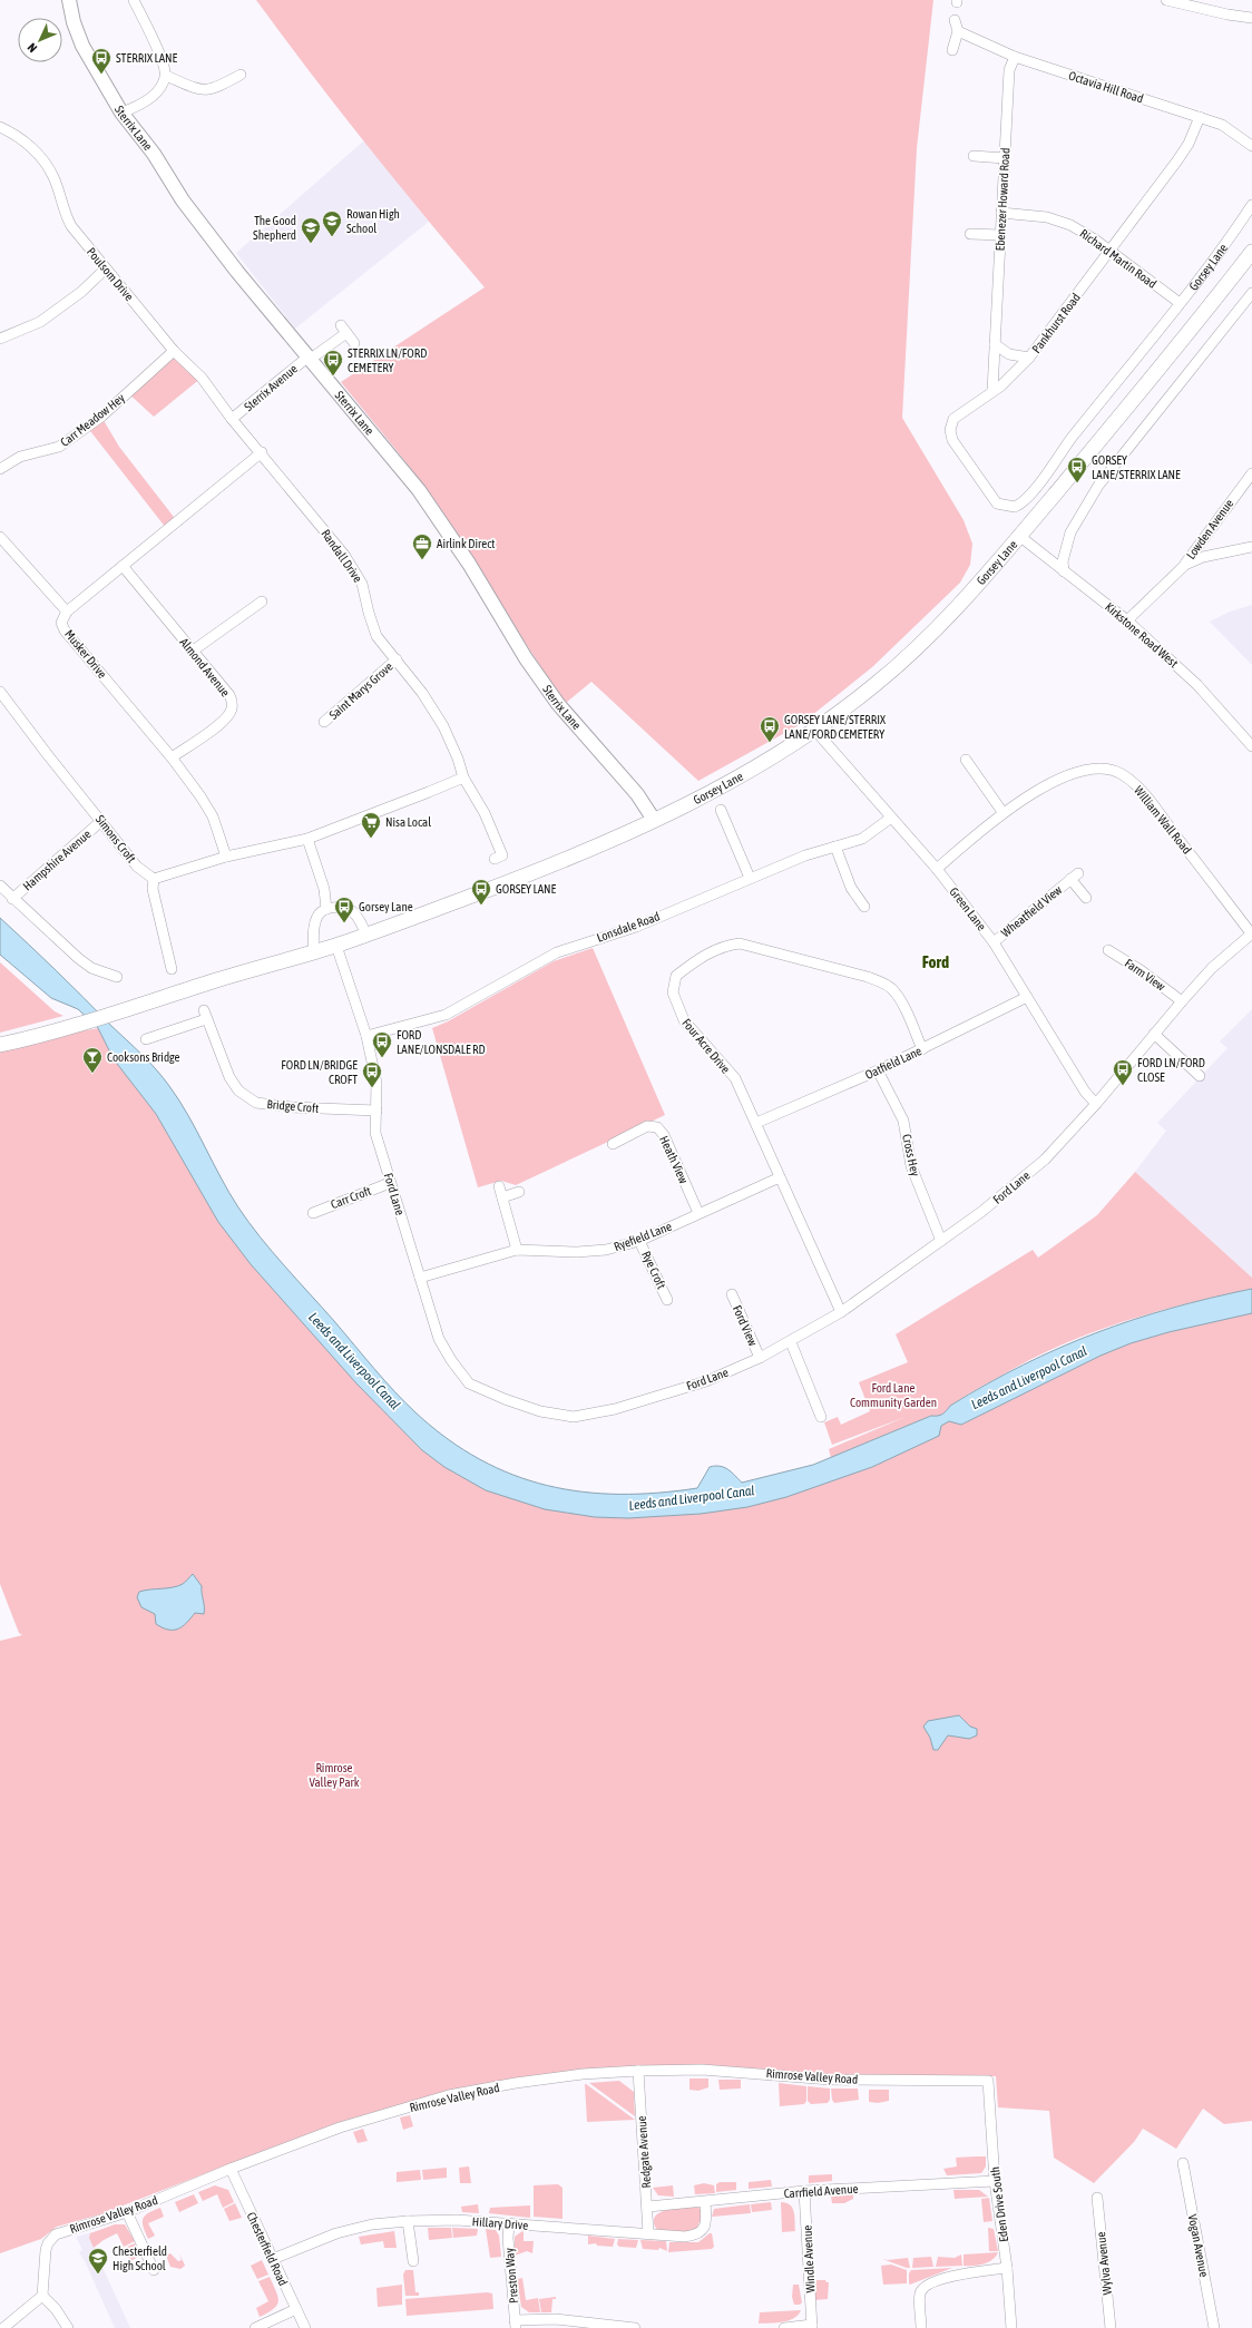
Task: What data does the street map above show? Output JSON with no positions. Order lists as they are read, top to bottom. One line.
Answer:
{"streets":{"main road":["Gorsey Lane"],"street":["Octavia Hill Road","Sterrix Lane","Ebenezer Howard Road","Richard Martin Road","Poulsom Drive","Pankhurst Road","Sterrix Avenue","Carr Meadow Hey","Lowden Avenue","Randall Drive","Kirkstone Road West","Musker Drive","Almond Avenue","Saint Marys Grove","William Wall Road","Simons Croft","Hampshire Avenue","Green Lane","Wheatfield View","Lonsdale Road","Farm View","Four Acre Drive","Oatfield Lane","Bridge Croft","Cross Hey","Heath View","Ford Lane","Carr Croft","Ryefield Lane","Rye Croft","Ford View","Rimrose Valley Road","Redgate Avenue","Carrfield Avenue","Eden Drive South","Hillary Drive","Vogan Avenue","Chesterfield Road","Windle Avenue","Wylva Avenue","Preston Way"]},"crossings":[["Octavia Hill Road","Ebenezer Howard Road"],["Octavia Hill Road","Pankhurst Road"],["Sterrix Lane","Gorsey Lane"],["Sterrix Lane","Sterrix Avenue"],["Ebenezer Howard Road","Richard Martin Road"],["Ebenezer Howard Road","Pankhurst Road"],["Richard Martin Road","Gorsey Lane"],["Richard Martin Road","Pankhurst Road"],["Gorsey Lane","Pankhurst Road"],["Gorsey Lane","Kirkstone Road West"],["Gorsey Lane","Green Lane"],["Gorsey Lane","Ford Lane"],["Poulsom Drive","Sterrix Avenue"],["Poulsom Drive","Carr Meadow Hey"],["Poulsom Drive","Randall Drive"],["Sterrix Avenue","Randall Drive"],["Randall Drive","Musker Drive"],["Randall Drive","Saint Marys Grove"],["Musker Drive","Almond Avenue"],["William Wall Road","Green Lane"],["William Wall Road","Ford Lane"],["Simons Croft","Hampshire Avenue"],["Green Lane","Wheatfield View"],["Green Lane","Lonsdale Road"],["Green Lane","Oatfield Lane"],["Green Lane","Ford Lane"],["Lonsdale Road","Ford Lane"],["Farm View","Ford Lane"],["Four Acre Drive","Oatfield Lane"],["Four Acre Drive","Ford Lane"],["Four Acre Drive","Ryefield Lane"],["Oatfield Lane","Cross Hey"],["Bridge Croft","Ford Lane"],["Cross Hey","Ford Lane"],["Heath View","Ryefield Lane"],["Ford Lane","Carr Croft"],["Ford Lane","Ryefield Lane"],["Ford Lane","Ford View"],["Ryefield Lane","Rye Croft"],["Rimrose Valley Road","Redgate Avenue"],["Rimrose Valley Road","Eden Drive South"],["Rimrose Valley Road","Chesterfield Road"],["Redgate Avenue","Carrfield Avenue"],["Redgate Avenue","Hillary Drive"],["Carrfield Avenue","Eden Drive South"],["Carrfield Avenue","Hillary Drive"],["Carrfield Avenue","Windle Avenue"],["Hillary Drive","Chesterfield Road"],["Hillary Drive","Preston Way"]],"districts":["Ford"],"water":["Leeds and Liverpool Canal"],"parks":["Ford Lane Community Garden","Rimrose Valley Park"],"places":{"bus stop":["STERRIX LANE","STERRIX LN/FORD CEMETERY","GORSEY LANE/STERRIX LANE","GORSEY LANE/STERRIX LANE/FORD CEMETERY","GORSEY LANE","Gorsey Lane","FORD LANE/LONSDALE RD","FORD LN/FORD CLOSE","FORD LN/BRIDGE CROFT"],"school or university":["Rowan High School","The Good Shepherd","Chesterfield High School"],"office":["Airlink Direct"],"supermarket":["Nisa Local"],"bar":["Cooksons Bridge"]},"north":"bottom left"}
